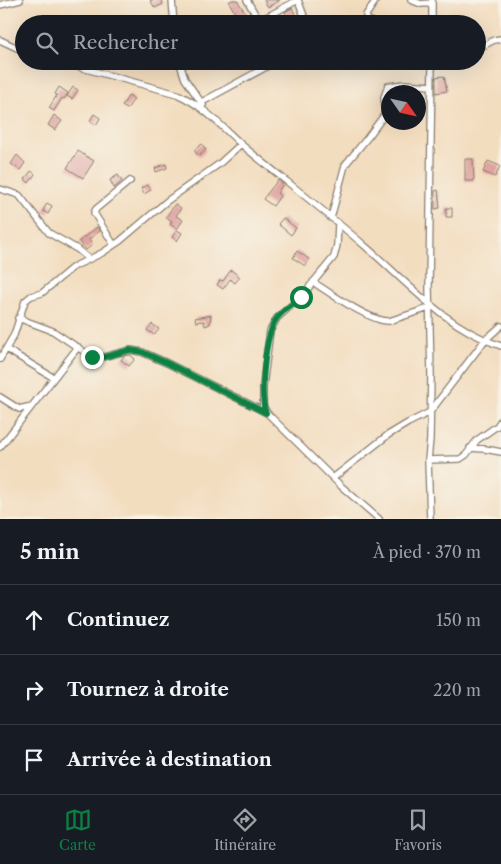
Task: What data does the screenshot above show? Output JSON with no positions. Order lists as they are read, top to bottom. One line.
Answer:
{"north":"bottom right","page":{"search":"Rechercher","heading":["5 min","À pied · 370 m"],"list":[["Continuez","150 m"],["Tournez à droite","220 m"],"Arrivée à destination"],"nav":["Carte","Itinéraire","Favoris"]}}
